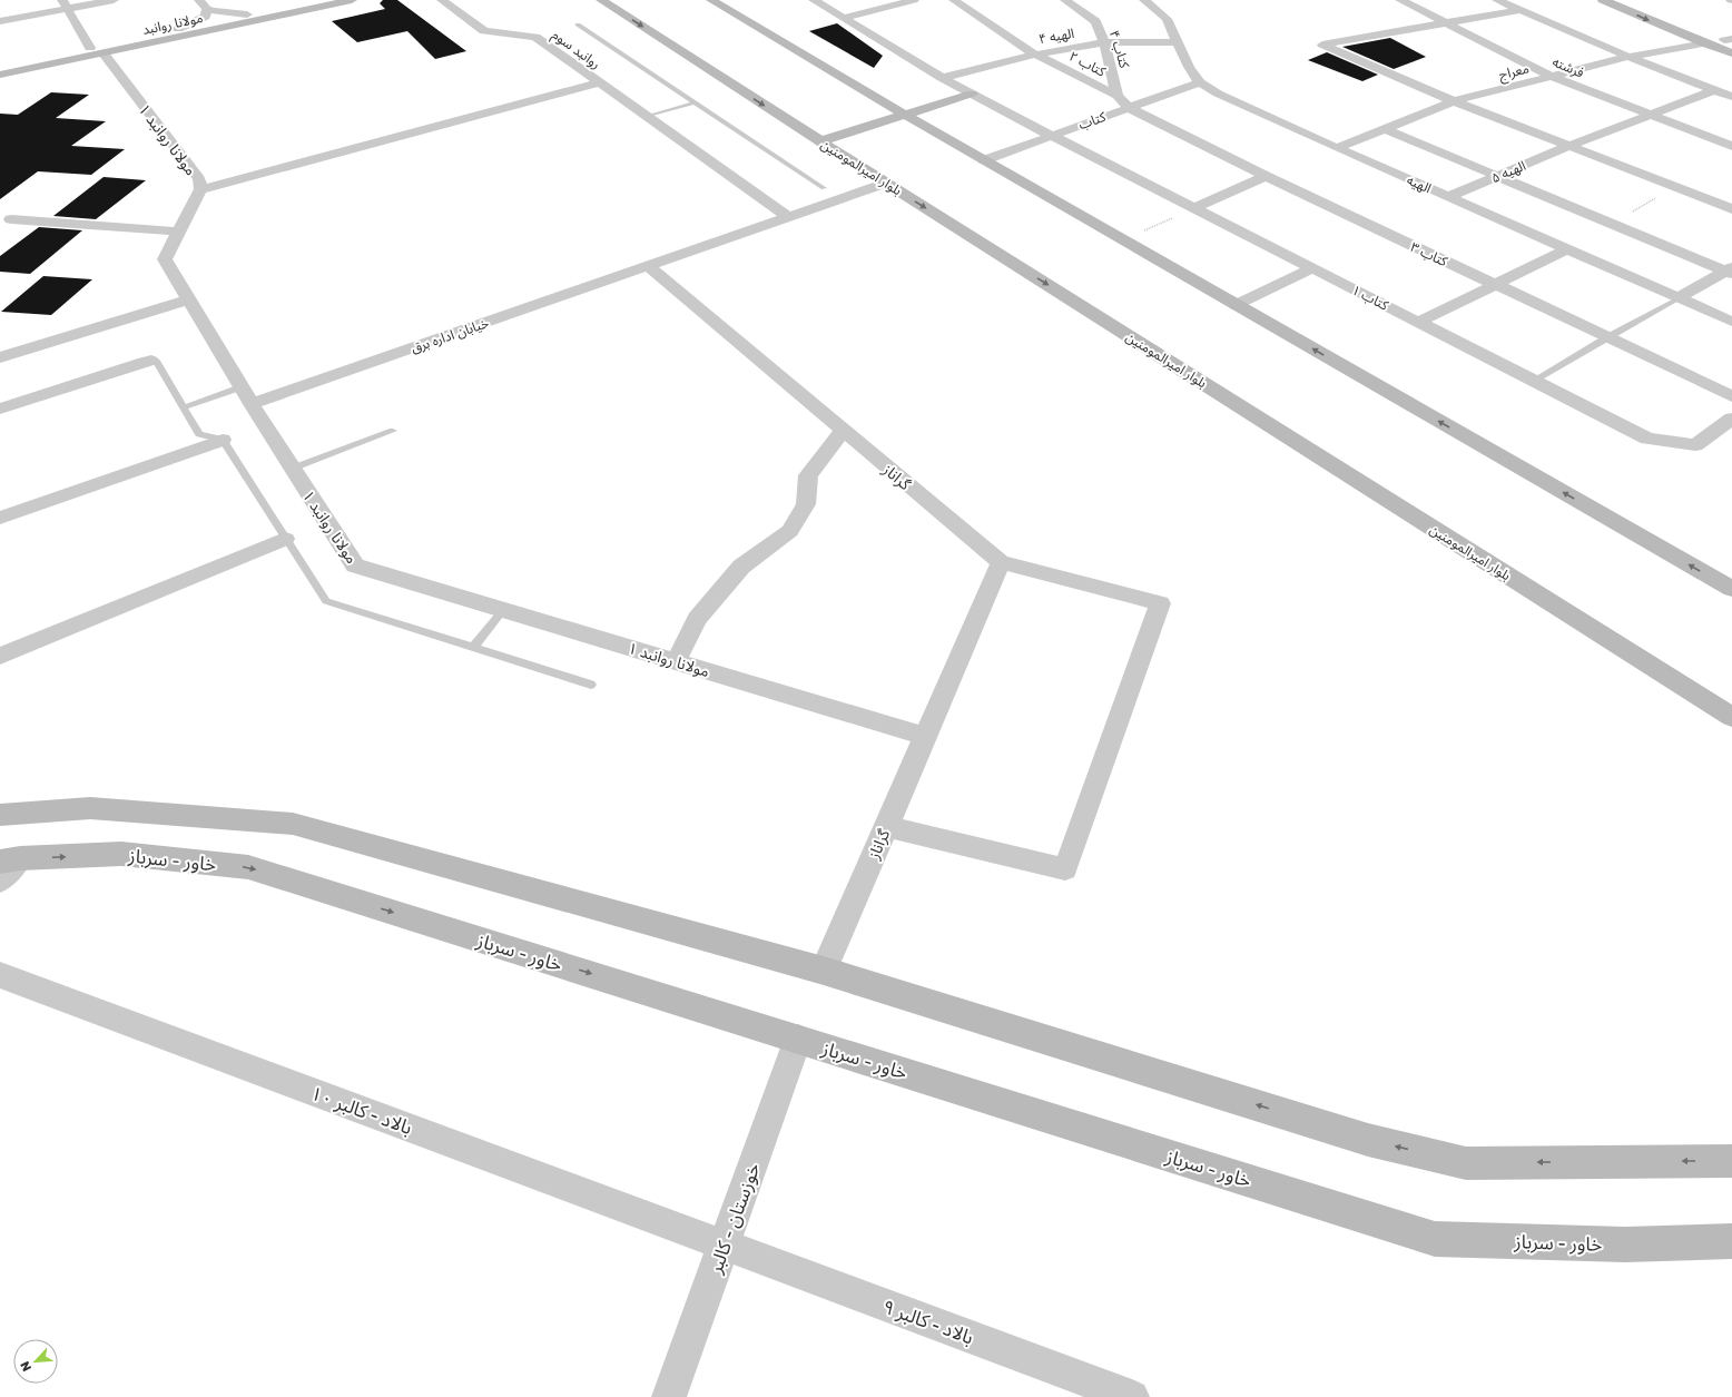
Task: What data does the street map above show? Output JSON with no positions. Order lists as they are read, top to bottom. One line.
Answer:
{"streets":{"street":["مولانا روانبد","الهیه ۴","روانبد سوم","کتاب ۴","کتاب ۲","فرشته","معراج","کتاب","مولانا روانبد ۱","بلوار امیرالمومنین","الهیه ۵","الهیه","کتاب ۳","کتاب ۱","خیابان اداره برق","گراناز","خاور - سرباز","بالاد - کالبر ۱۰","خوزستان - کالبر","بالاد - کالبر ۹"]},"crossings":[["مولانا روانبد","مولانا روانبد ۱"],["الهیه ۴","کتاب ۴"],["الهیه ۴","کتاب ۲"],["الهیه ۴","الهیه"],["الهیه ۴","کتاب ۱"],["کتاب ۴","کتاب ۲"],["فرشته","معراج"],["فرشته","الهیه ۵"],["معراج","الهیه"],["کتاب","الهیه"],["کتاب","کتاب ۳"],["کتاب","کتاب ۱"],["مولانا روانبد ۱","خیابان اداره برق"],["مولانا روانبد ۱","گراناز"],["الهیه ۵","الهیه"],["خیابان اداره برق","گراناز"],["خاور - سرباز","خوزستان - کالبر"],["بالاد - کالبر ۱۰","خوزستان - کالبر"],["بالاد - کالبر ۱۰","بالاد - کالبر ۹"],["خوزستان - کالبر","بالاد - کالبر ۹"]],"north":"bottom left"}
